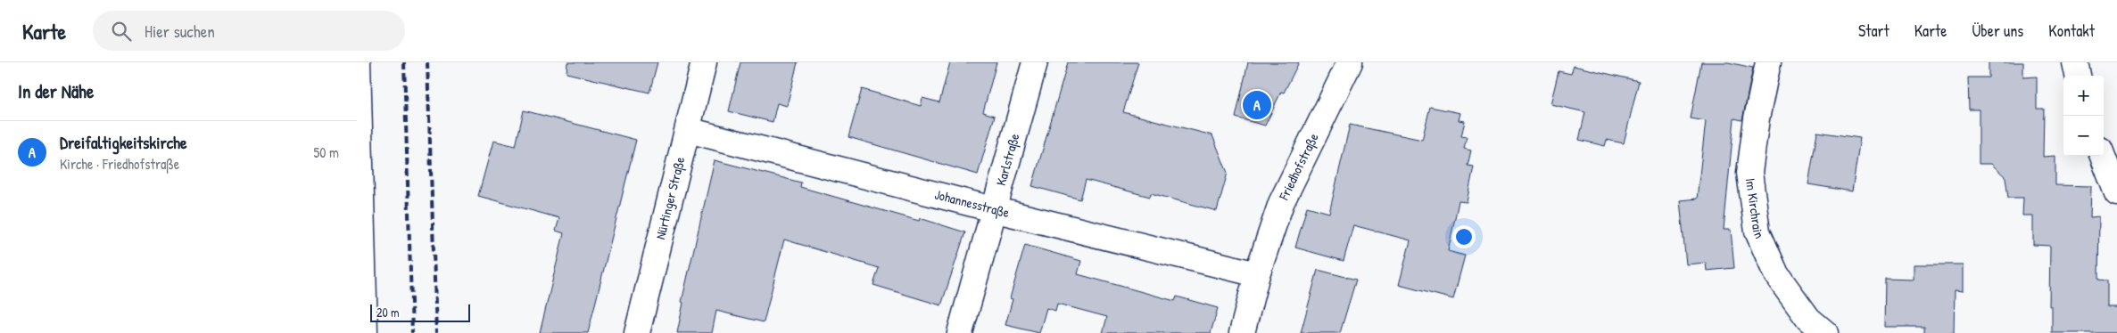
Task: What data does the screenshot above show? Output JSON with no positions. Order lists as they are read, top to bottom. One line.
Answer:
{"streets":{"street":["Karlstraße","Friedhofstraße","Nürtinger Straße","Johannesstraße","Im Kirchrain"]},"crossings":[["Karlstraße","Johannesstraße"],["Friedhofstraße","Johannesstraße"],["Nürtinger Straße","Johannesstraße"]],"scale_bar":"20 m","page":{"header":"Karte","search":"Hier suchen","nav":["Start","Karte","Über uns","Kontakt"],"heading":"In der Nähe","map_buttons":["+","−"],"pins":"A","list":[{"mark":"A","name":"Dreifaltigkeitskirche","note":"Kirche · Friedhofstraße","value":"50 m"}],"scale":"20 m"}}
